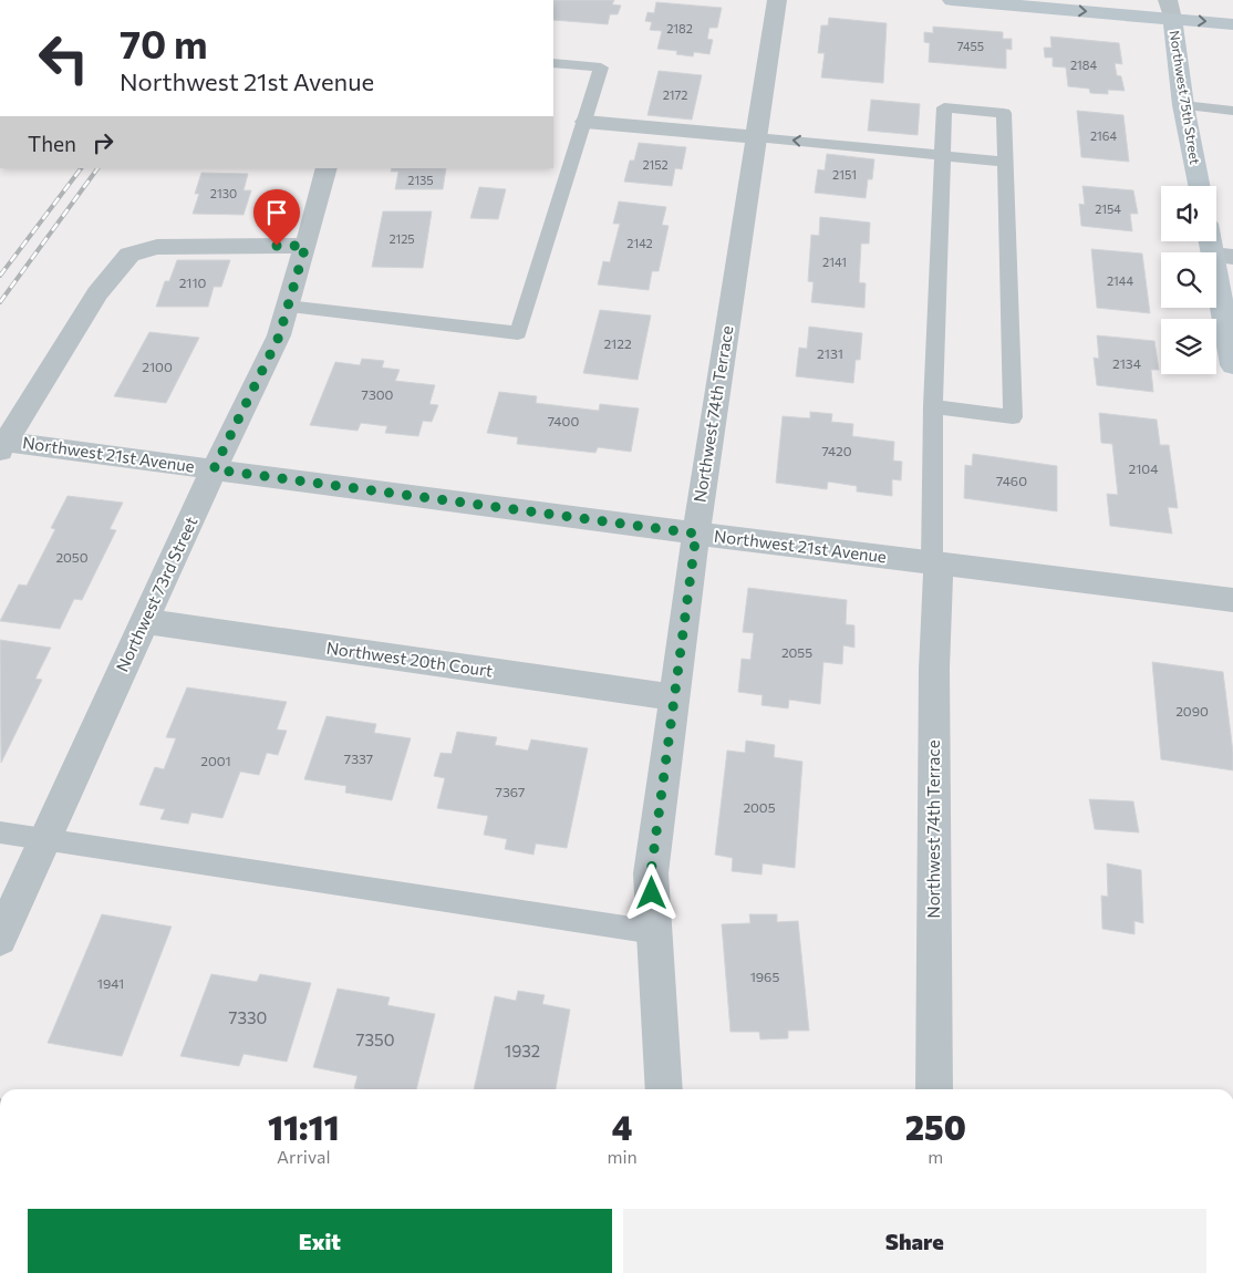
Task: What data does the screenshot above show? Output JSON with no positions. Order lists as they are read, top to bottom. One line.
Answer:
{"streets":{"street":["Northwest 75th Street","Northwest 74th Terrace","Northwest 21st Avenue","Northwest 73rd Street","Northwest 20th Court"]},"crossings":[["Northwest 74th Terrace","Northwest 21st Avenue"],["Northwest 74th Terrace","Northwest 20th Court"],["Northwest 21st Avenue","Northwest 73rd Street"],["Northwest 73rd Street","Northwest 20th Court"]],"house_numbers":["2182","7455","2184","2172","2164","2152","2151","2135","2130","2154","2125","2142","2141","2144","2110","2122","2131","2134","2100","7300","7400","7420","2104","7460","2050","2055","2090","7337","2001","7367","2005","1965","1941","7330","7350","1932"],"page":{"turn":["70 m","Northwest 21st Avenue"],"then":"Then","eta":["11:11","Arrival","4","min","250","m"],"buttons":["Exit","Share"]}}
